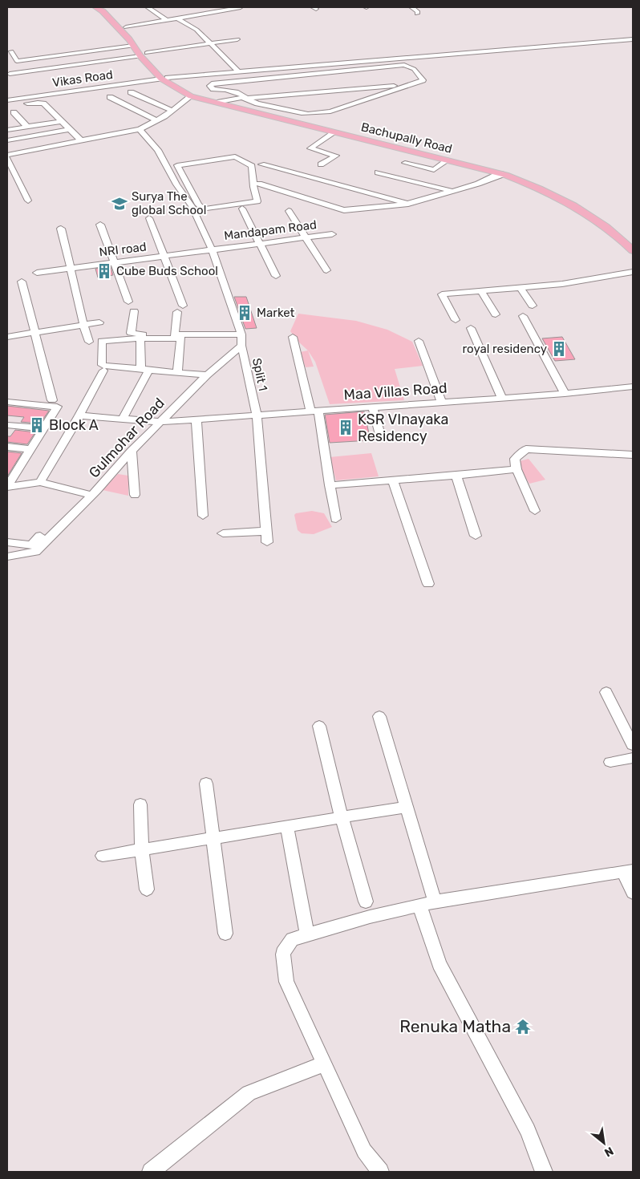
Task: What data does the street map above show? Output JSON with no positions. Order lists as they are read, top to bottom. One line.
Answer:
{"streets":{"main road":["Bachupally Road"],"street":["Vikas Road","Mandapam Road","NRI road","Split 1","Maa Villas Road","Gulmohar Road"]},"crossings":[["Vikas Road","Bachupally Road"],["Mandapam Road","NRI road"],["Mandapam Road","Split 1"],["NRI road","Split 1"],["Split 1","Maa Villas Road"],["Split 1","Gulmohar Road"],["Maa Villas Road","Gulmohar Road"]],"places":{"school or university":["Surya The global School"],"building":["Cube Buds School","Market","royal residency","Block A","KSR VInayaka Residency"],"temple":["Renuka Matha"]},"north":"bottom right"}
